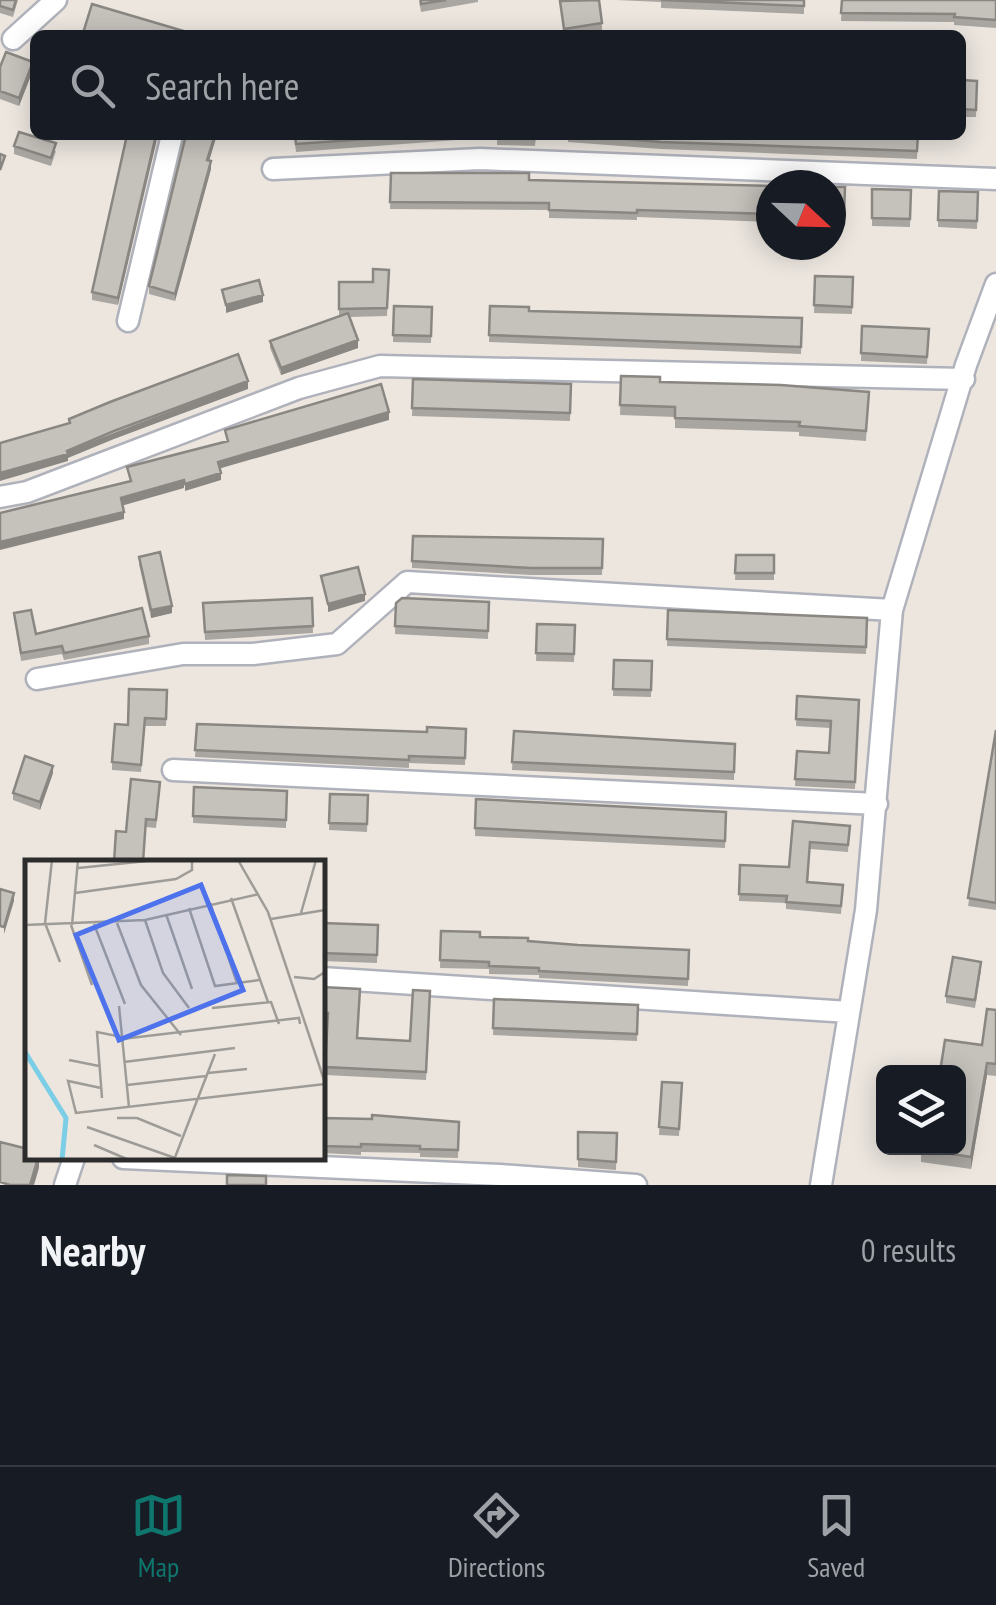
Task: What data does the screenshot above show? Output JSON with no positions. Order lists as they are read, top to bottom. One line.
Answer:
{"north":"right","page":{"search":"Search here","heading":["Nearby","0 results"],"nav":["Map","Directions","Saved"]}}
